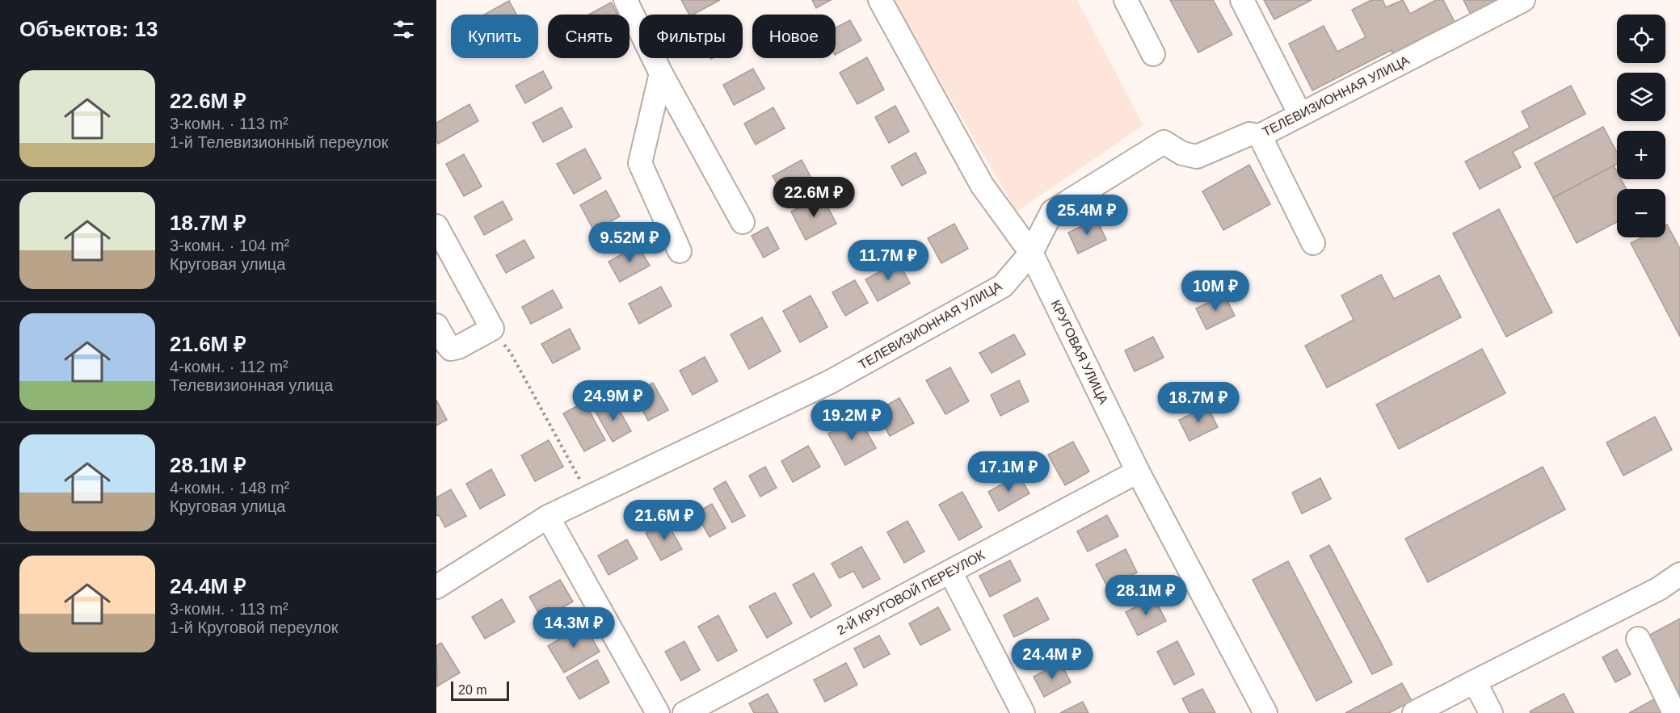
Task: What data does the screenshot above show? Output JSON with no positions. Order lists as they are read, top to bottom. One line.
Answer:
{"streets":{"street":["ТЕЛЕВИЗИОННАЯ УЛИЦА","КРУГОВАЯ УЛИЦА","2-Й КРУГОВОЙ ПЕРЕУЛОК"]},"crossings":[["ТЕЛЕВИЗИОННАЯ УЛИЦА","КРУГОВАЯ УЛИЦА"],["КРУГОВАЯ УЛИЦА","2-Й КРУГОВОЙ ПЕРЕУЛОК"]],"scale_bar":"20 m","page":{"heading":"Объектов: 13","map_buttons":["+","−"],"chip":["Купить","Снять","Фильтры","Новое"],"list":[{"name":"22.6M ₽","note":"3-комн. · 113 m² · 1-й Телевизионный переулок"},{"name":"18.7M ₽","note":"3-комн. · 104 m² · Круговая улица"},{"name":"21.6M ₽","note":"4-комн. · 112 m² · Телевизионная улица"},{"name":"28.1M ₽","note":"4-комн. · 148 m² · Круговая улица"},{"name":"24.4M ₽","note":"3-комн. · 113 m² · 1-й Круговой переулок"}],"price":["22.6M ₽","25.4M ₽","9.52M ₽","11.7M ₽","10M ₽","24.9M ₽","18.7M ₽","19.2M ₽","17.1M ₽","21.6M ₽","28.1M ₽","14.3M ₽","24.4M ₽"],"scale":"20 m"}}
